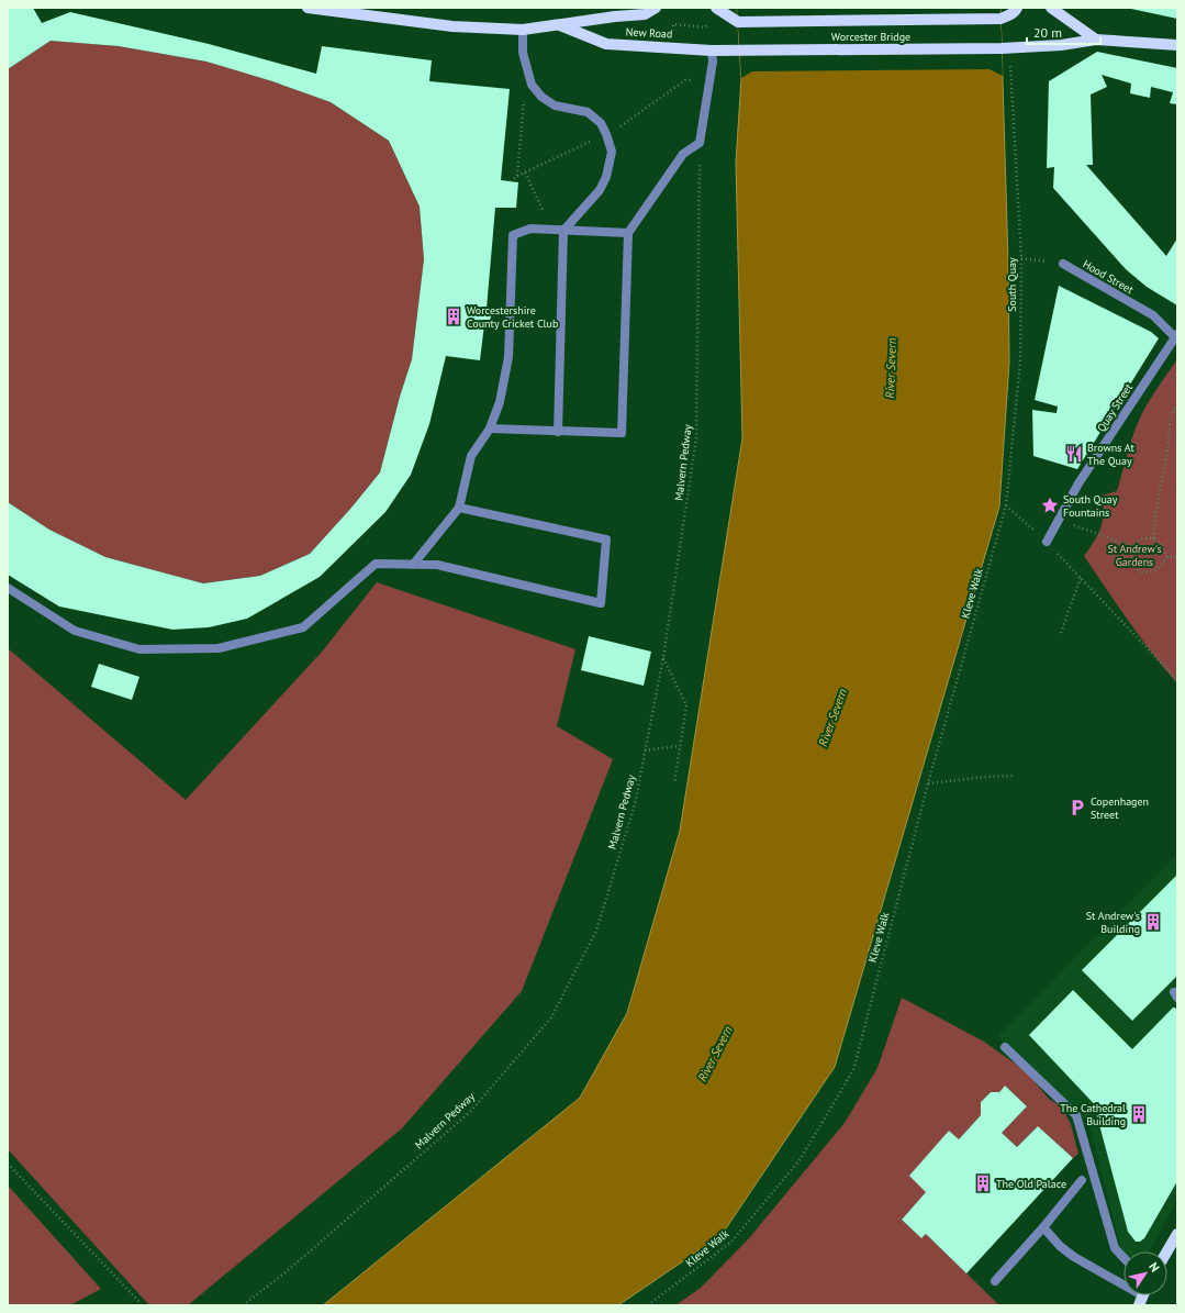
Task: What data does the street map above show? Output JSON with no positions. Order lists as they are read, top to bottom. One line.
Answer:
{"streets":{"main road":["New Road","Worcester Bridge"],"street":["Hood Street","Quay Street"],"path":["South Quay","Malvern Pedway","Kleve Walk"]},"crossings":[["New Road","Worcester Bridge"],["Hood Street","Quay Street"],["South Quay","Kleve Walk"]],"water":["River Severn"],"parks":["St Andrew's Gardens"],"places":{"building":["Worcestershire County Cricket Club","St Andrew's Building","The Cathedral Building","The Old Palace"],"restaurant":["Browns At The Quay"],"place":["South Quay Fountains"],"parking":["Copenhagen Street"]},"scale_bar":"20 m","north":"top right"}
